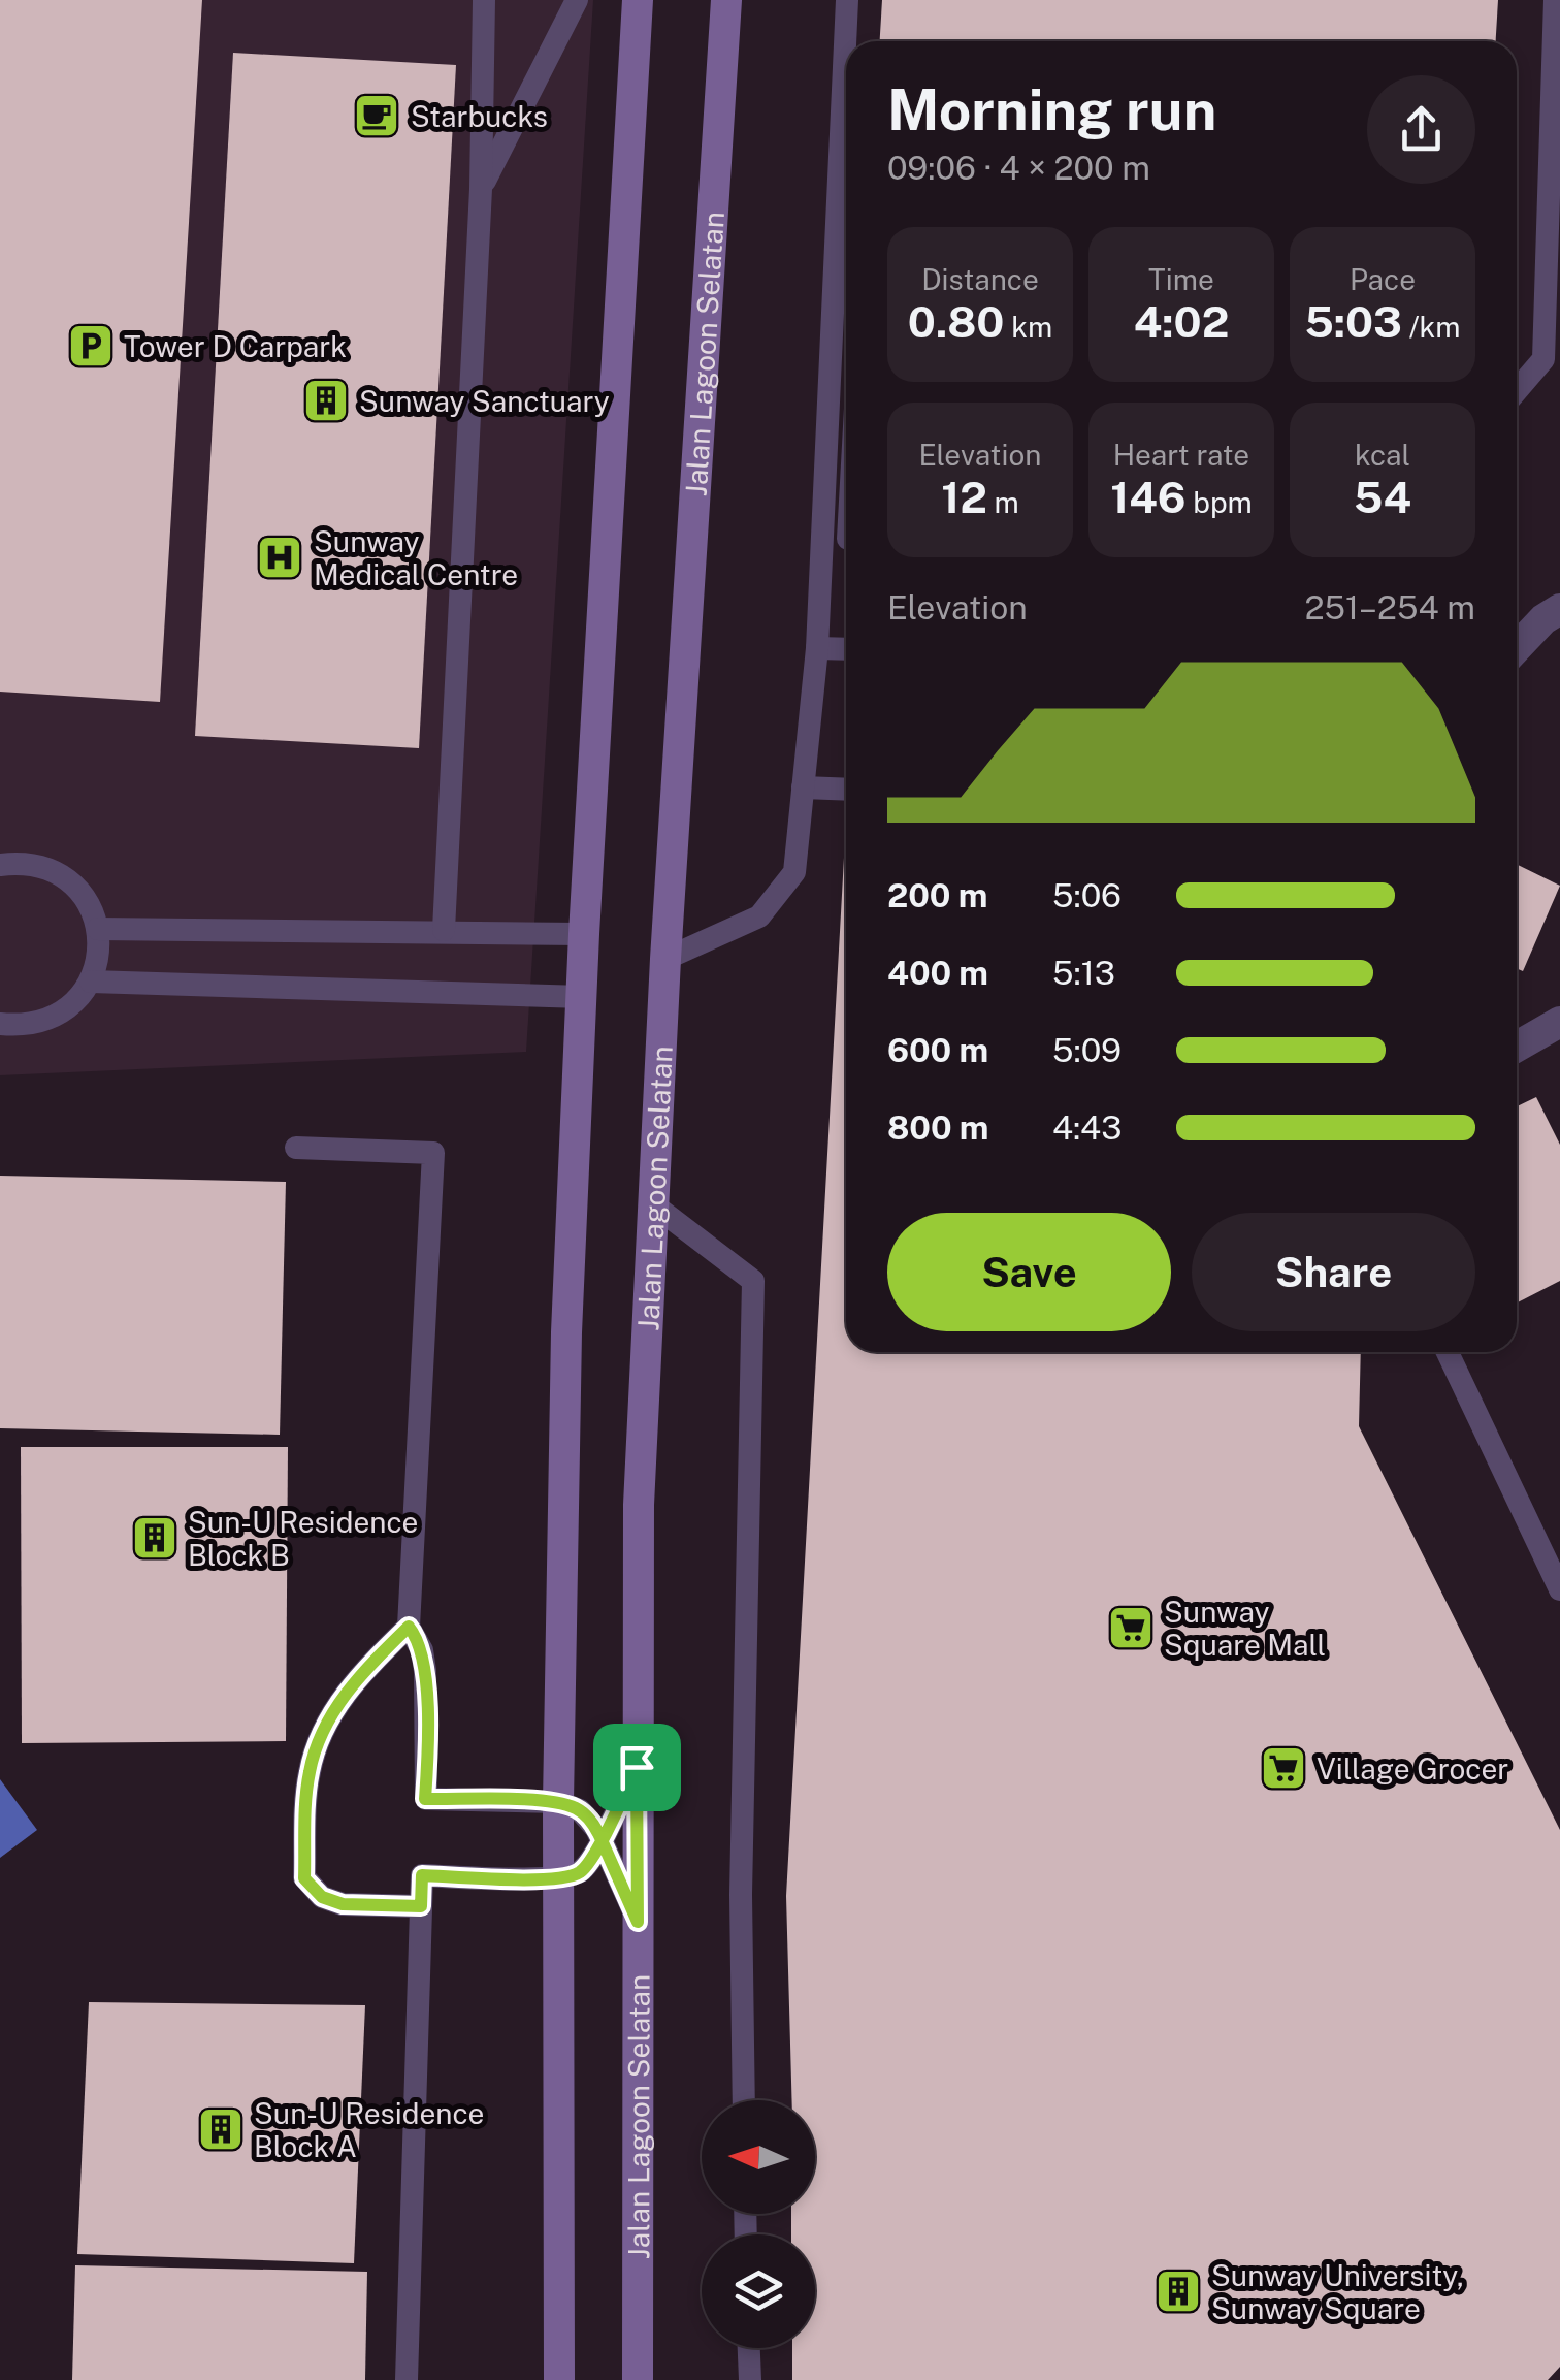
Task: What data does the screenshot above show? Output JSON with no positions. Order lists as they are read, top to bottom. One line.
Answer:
{"streets":{"main road":["Jalan Lagoon Selatan"]},"places":{"cafe":["Starbucks"],"parking":["Tower D Carpark"],"building":["Sunway Sanctuary","Sun-U Residence Block B","Sun-U Residence Block A","Sunway University, Sunway Square"],"hospital":["Sunway Medical Centre"],"supermarket":["Sunway Square Mall","Village Grocer"]},"north":"left","page":{"heading":["Morning run","09:06 · 4 × 200 m"],"stats":[["Distance","0.80 km"],["Time","4:02"],["Pace","5:03 /km"],["Elevation","12 m"],["Heart rate","146 bpm"],["kcal","54"]],"chart":["Elevation","251–254 m"],"list":[{"name":"200 m","note":"5:06"},{"name":"400 m","note":"5:13"},{"name":"600 m","note":"5:09"},{"name":"800 m","note":"4:43"}],"buttons":["Save","Share"]}}
